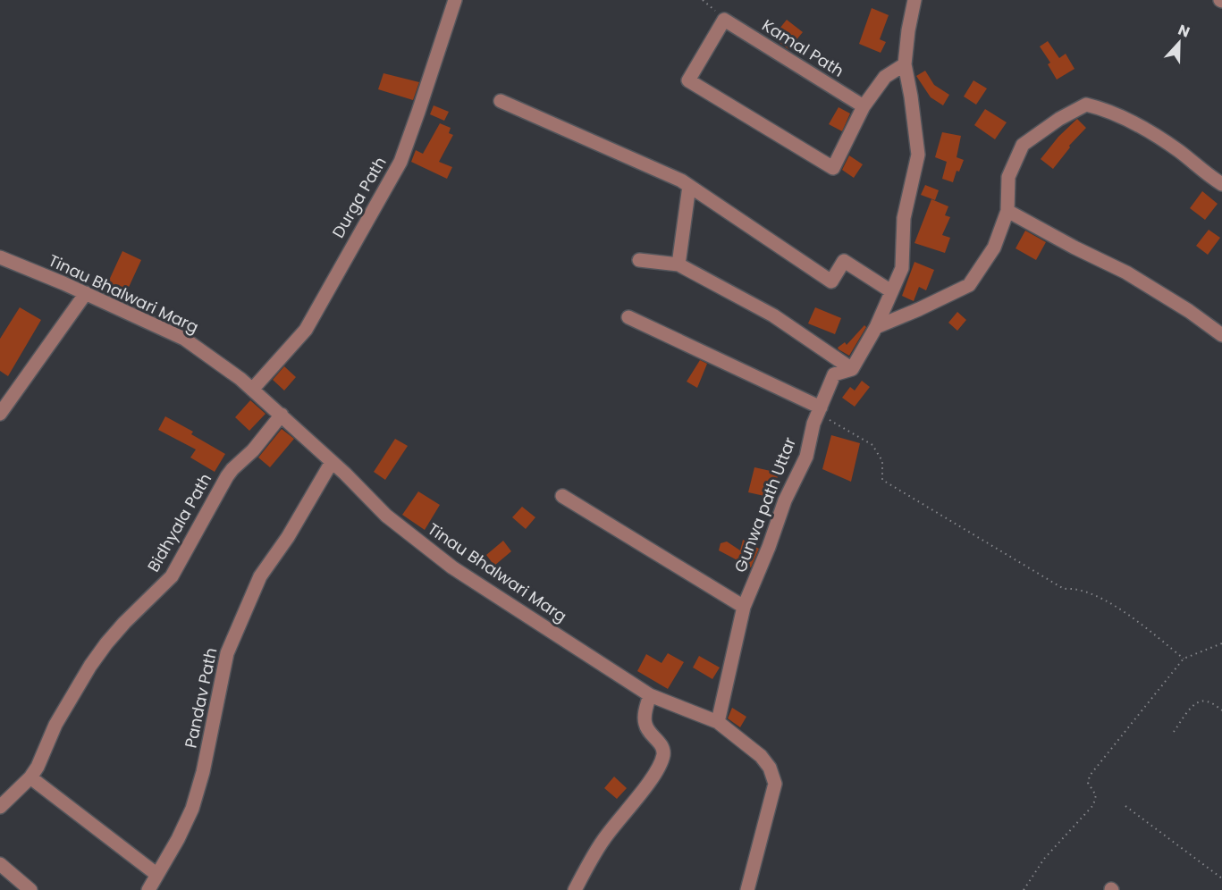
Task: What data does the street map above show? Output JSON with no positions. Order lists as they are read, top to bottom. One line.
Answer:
{"streets":{"street":["Kamal Path","Durga Path","Tinau Bhalwari Marg","Gunwa path Uttar","Bidhyala Path","Pandav Path"]},"crossings":[["Durga Path","Tinau Bhalwari Marg"],["Tinau Bhalwari Marg","Gunwa path Uttar"],["Tinau Bhalwari Marg","Bidhyala Path"],["Tinau Bhalwari Marg","Pandav Path"]],"north":"top"}
